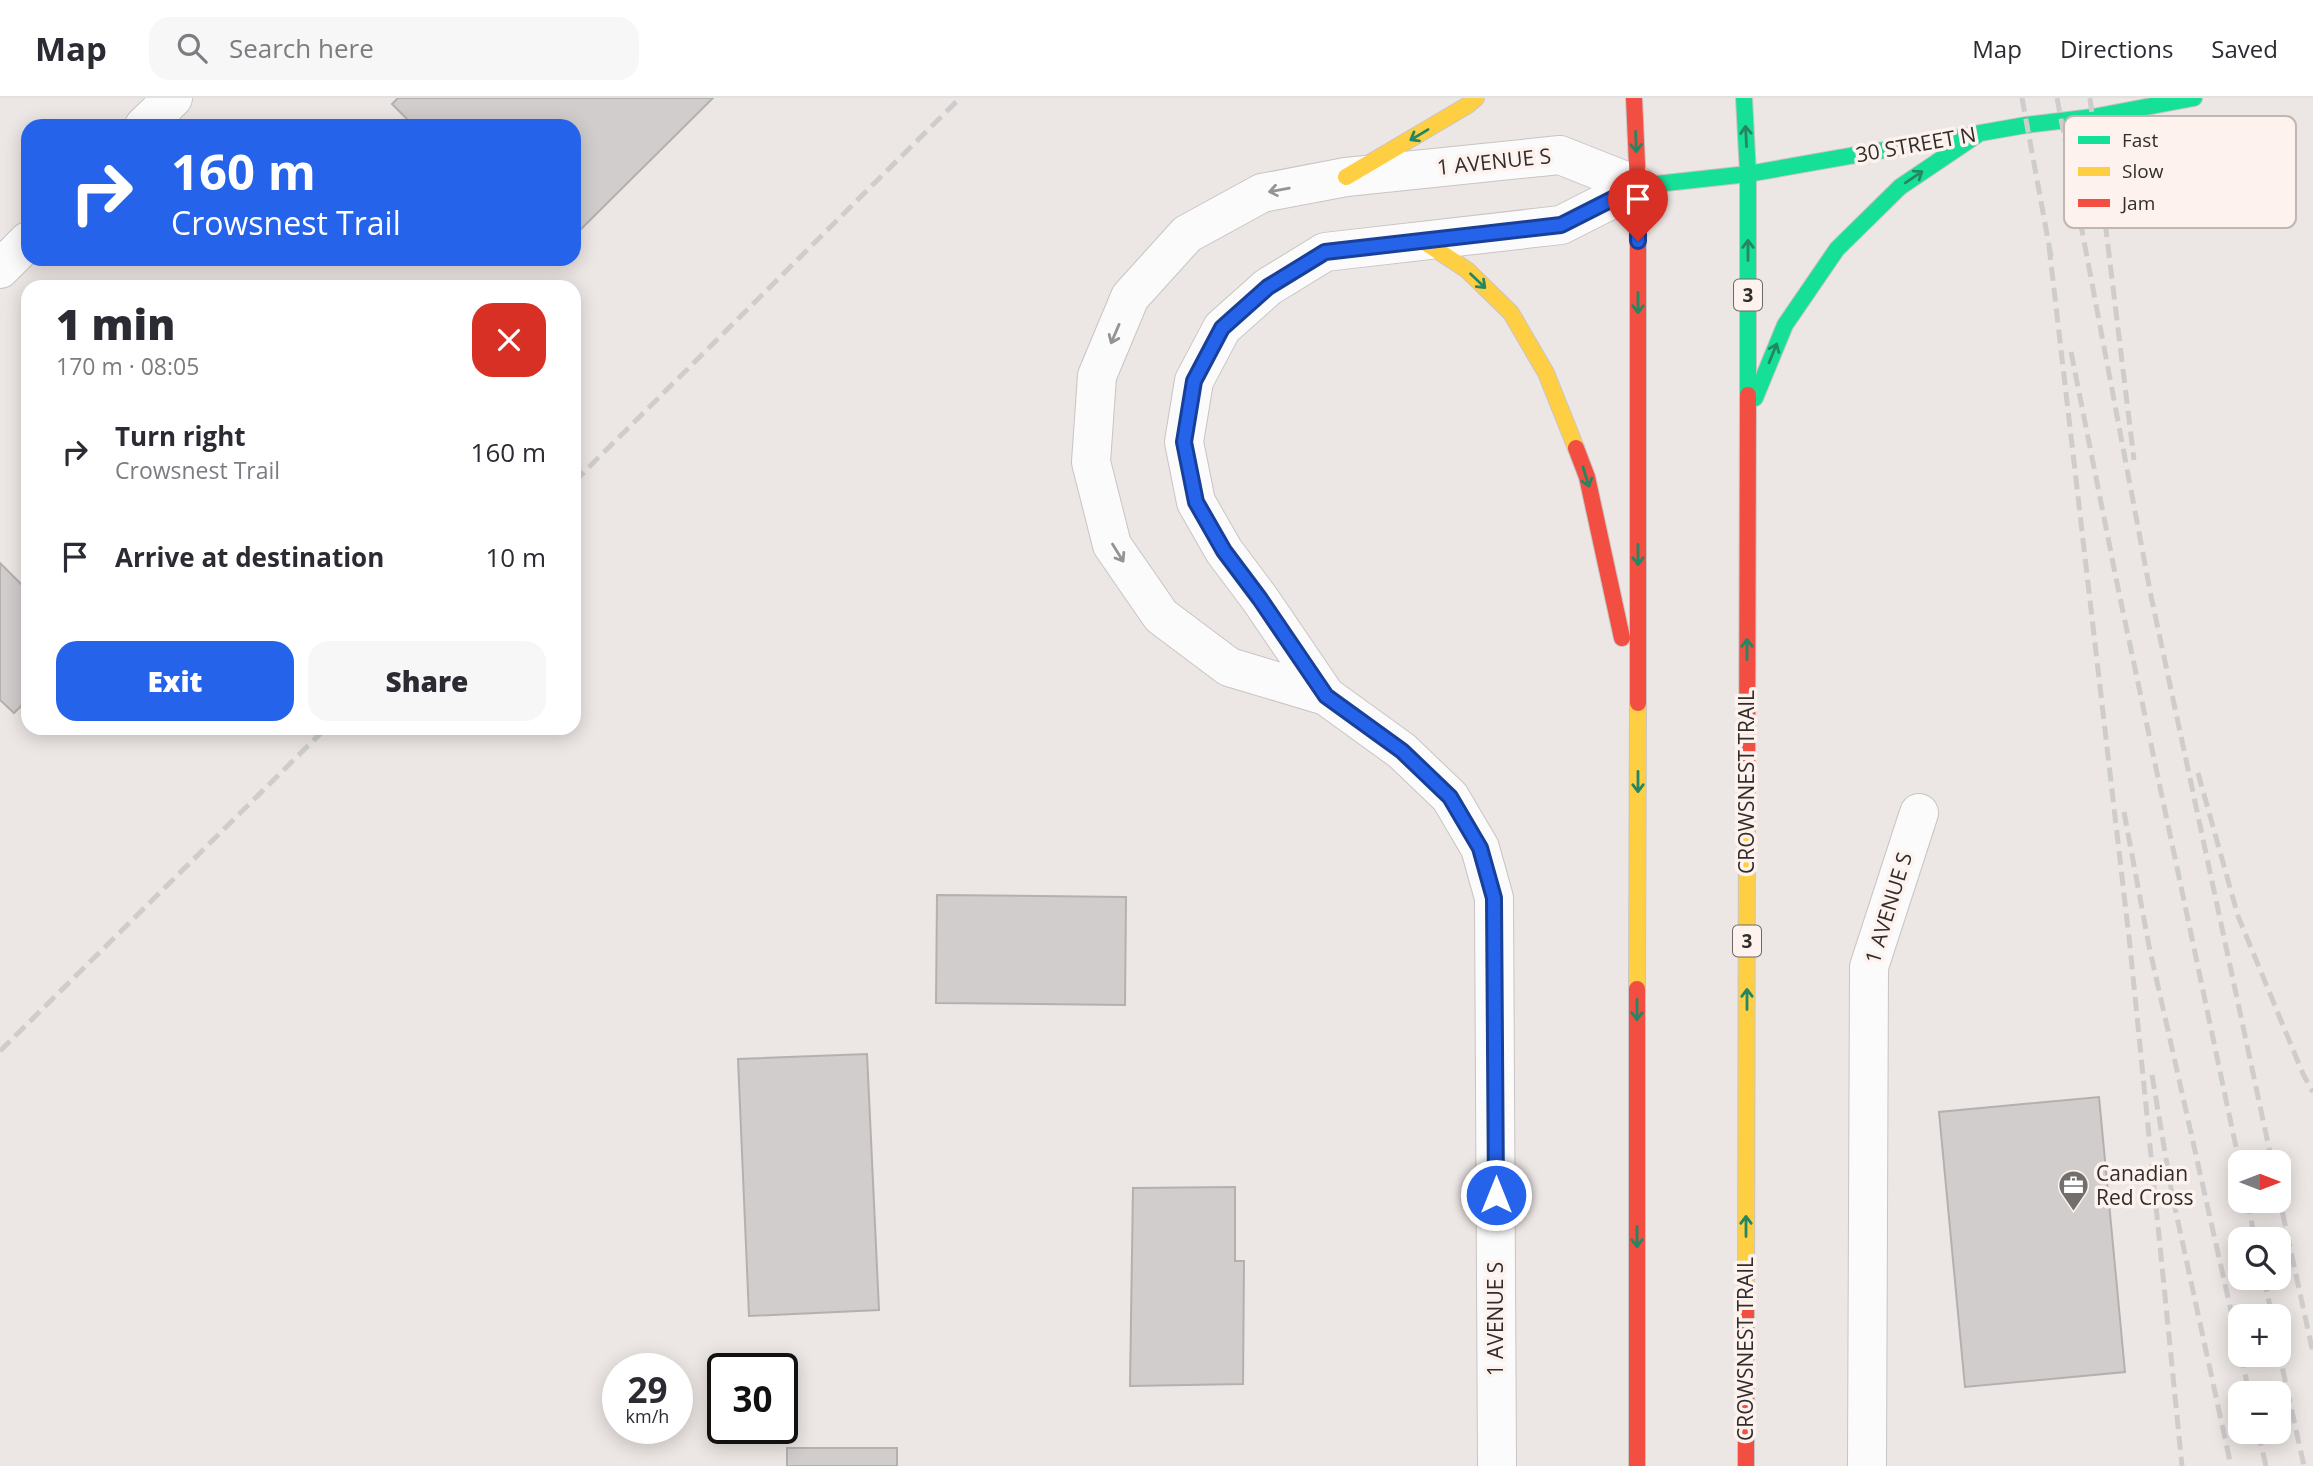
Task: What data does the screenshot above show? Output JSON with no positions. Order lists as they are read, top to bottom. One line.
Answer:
{"streets":{"main road":["30 STREET N","3","CROWSNEST TRAIL"],"street":["1 AVENUE S"]},"crossings":[["30 STREET N","1 AVENUE S"],["30 STREET N","CROWSNEST TRAIL"]],"places":{"office":["Canadian Red Cross"]},"legend":["Fast","Slow","Jam"],"north":"right","page":{"header":"Map","search":"Search here","nav":["Map","Directions","Saved"],"turn":["160 m","Crowsnest Trail"],"heading":["1 min","170 m · 08:05"],"list":[{"name":"Turn right","note":"Crowsnest Trail","value":"160 m"},{"name":"Arrive at destination","value":"10 m"}],"buttons":["Exit","Share"],"map_buttons":["+","−"],"speed":"29 km/h","limit":"30"}}
